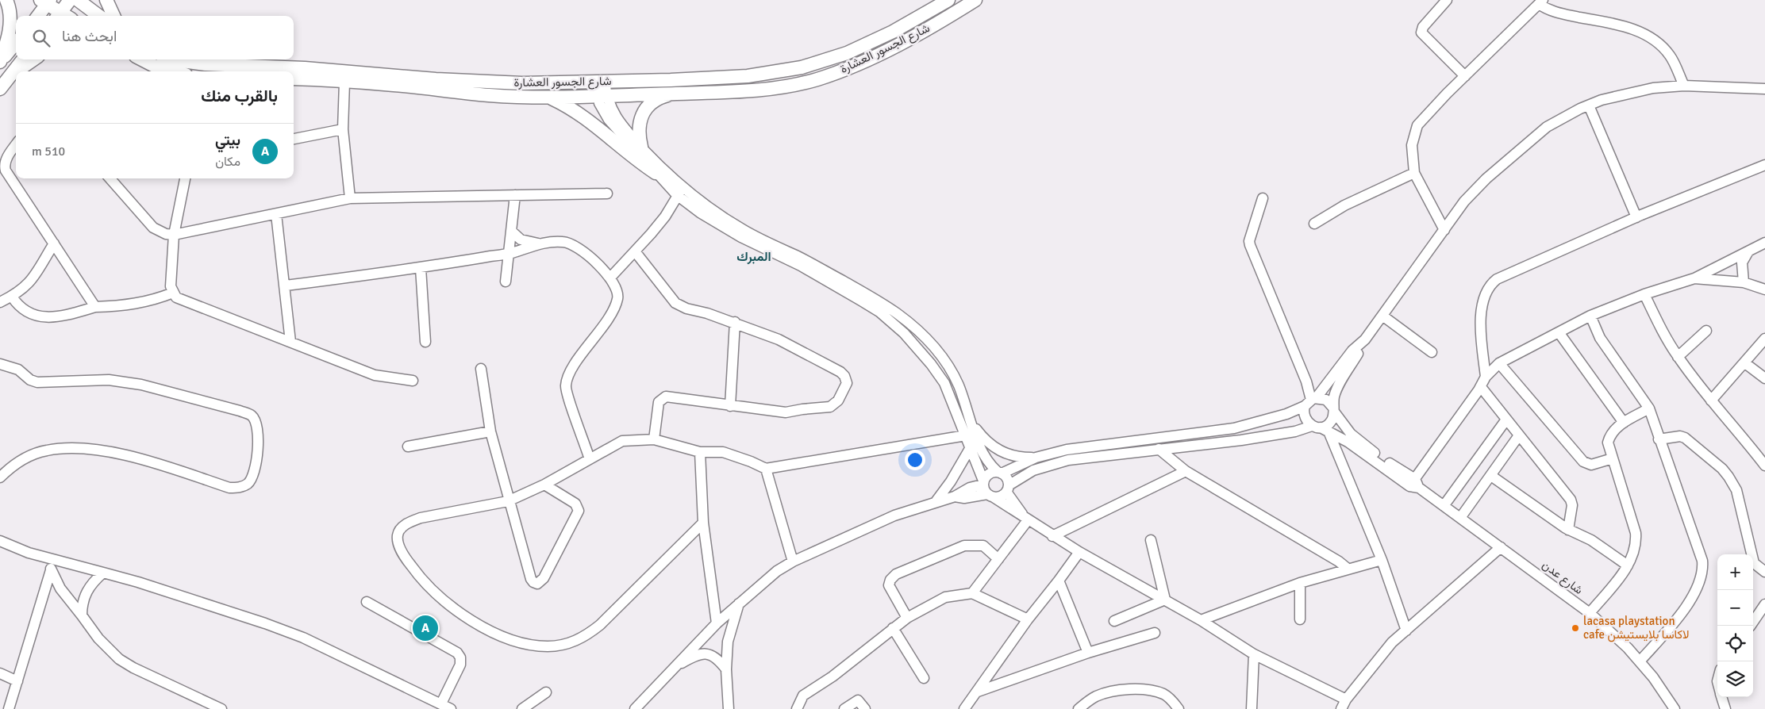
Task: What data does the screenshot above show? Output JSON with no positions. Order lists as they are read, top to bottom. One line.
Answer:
{"streets":{"main road":["شارع الجسور العشارة"],"street":["شارع عدن"]},"districts":["المبرك"],"places":["lacasa playstation cafe لاكاسا بلايستيشن"],"page":{"search":"ابحث هنا","heading":"بالقرب منك","list":[{"mark":"A","name":"بيتي","note":"مكان","value":"510 m"}],"map_buttons":["+","−"],"pins":"A"}}
